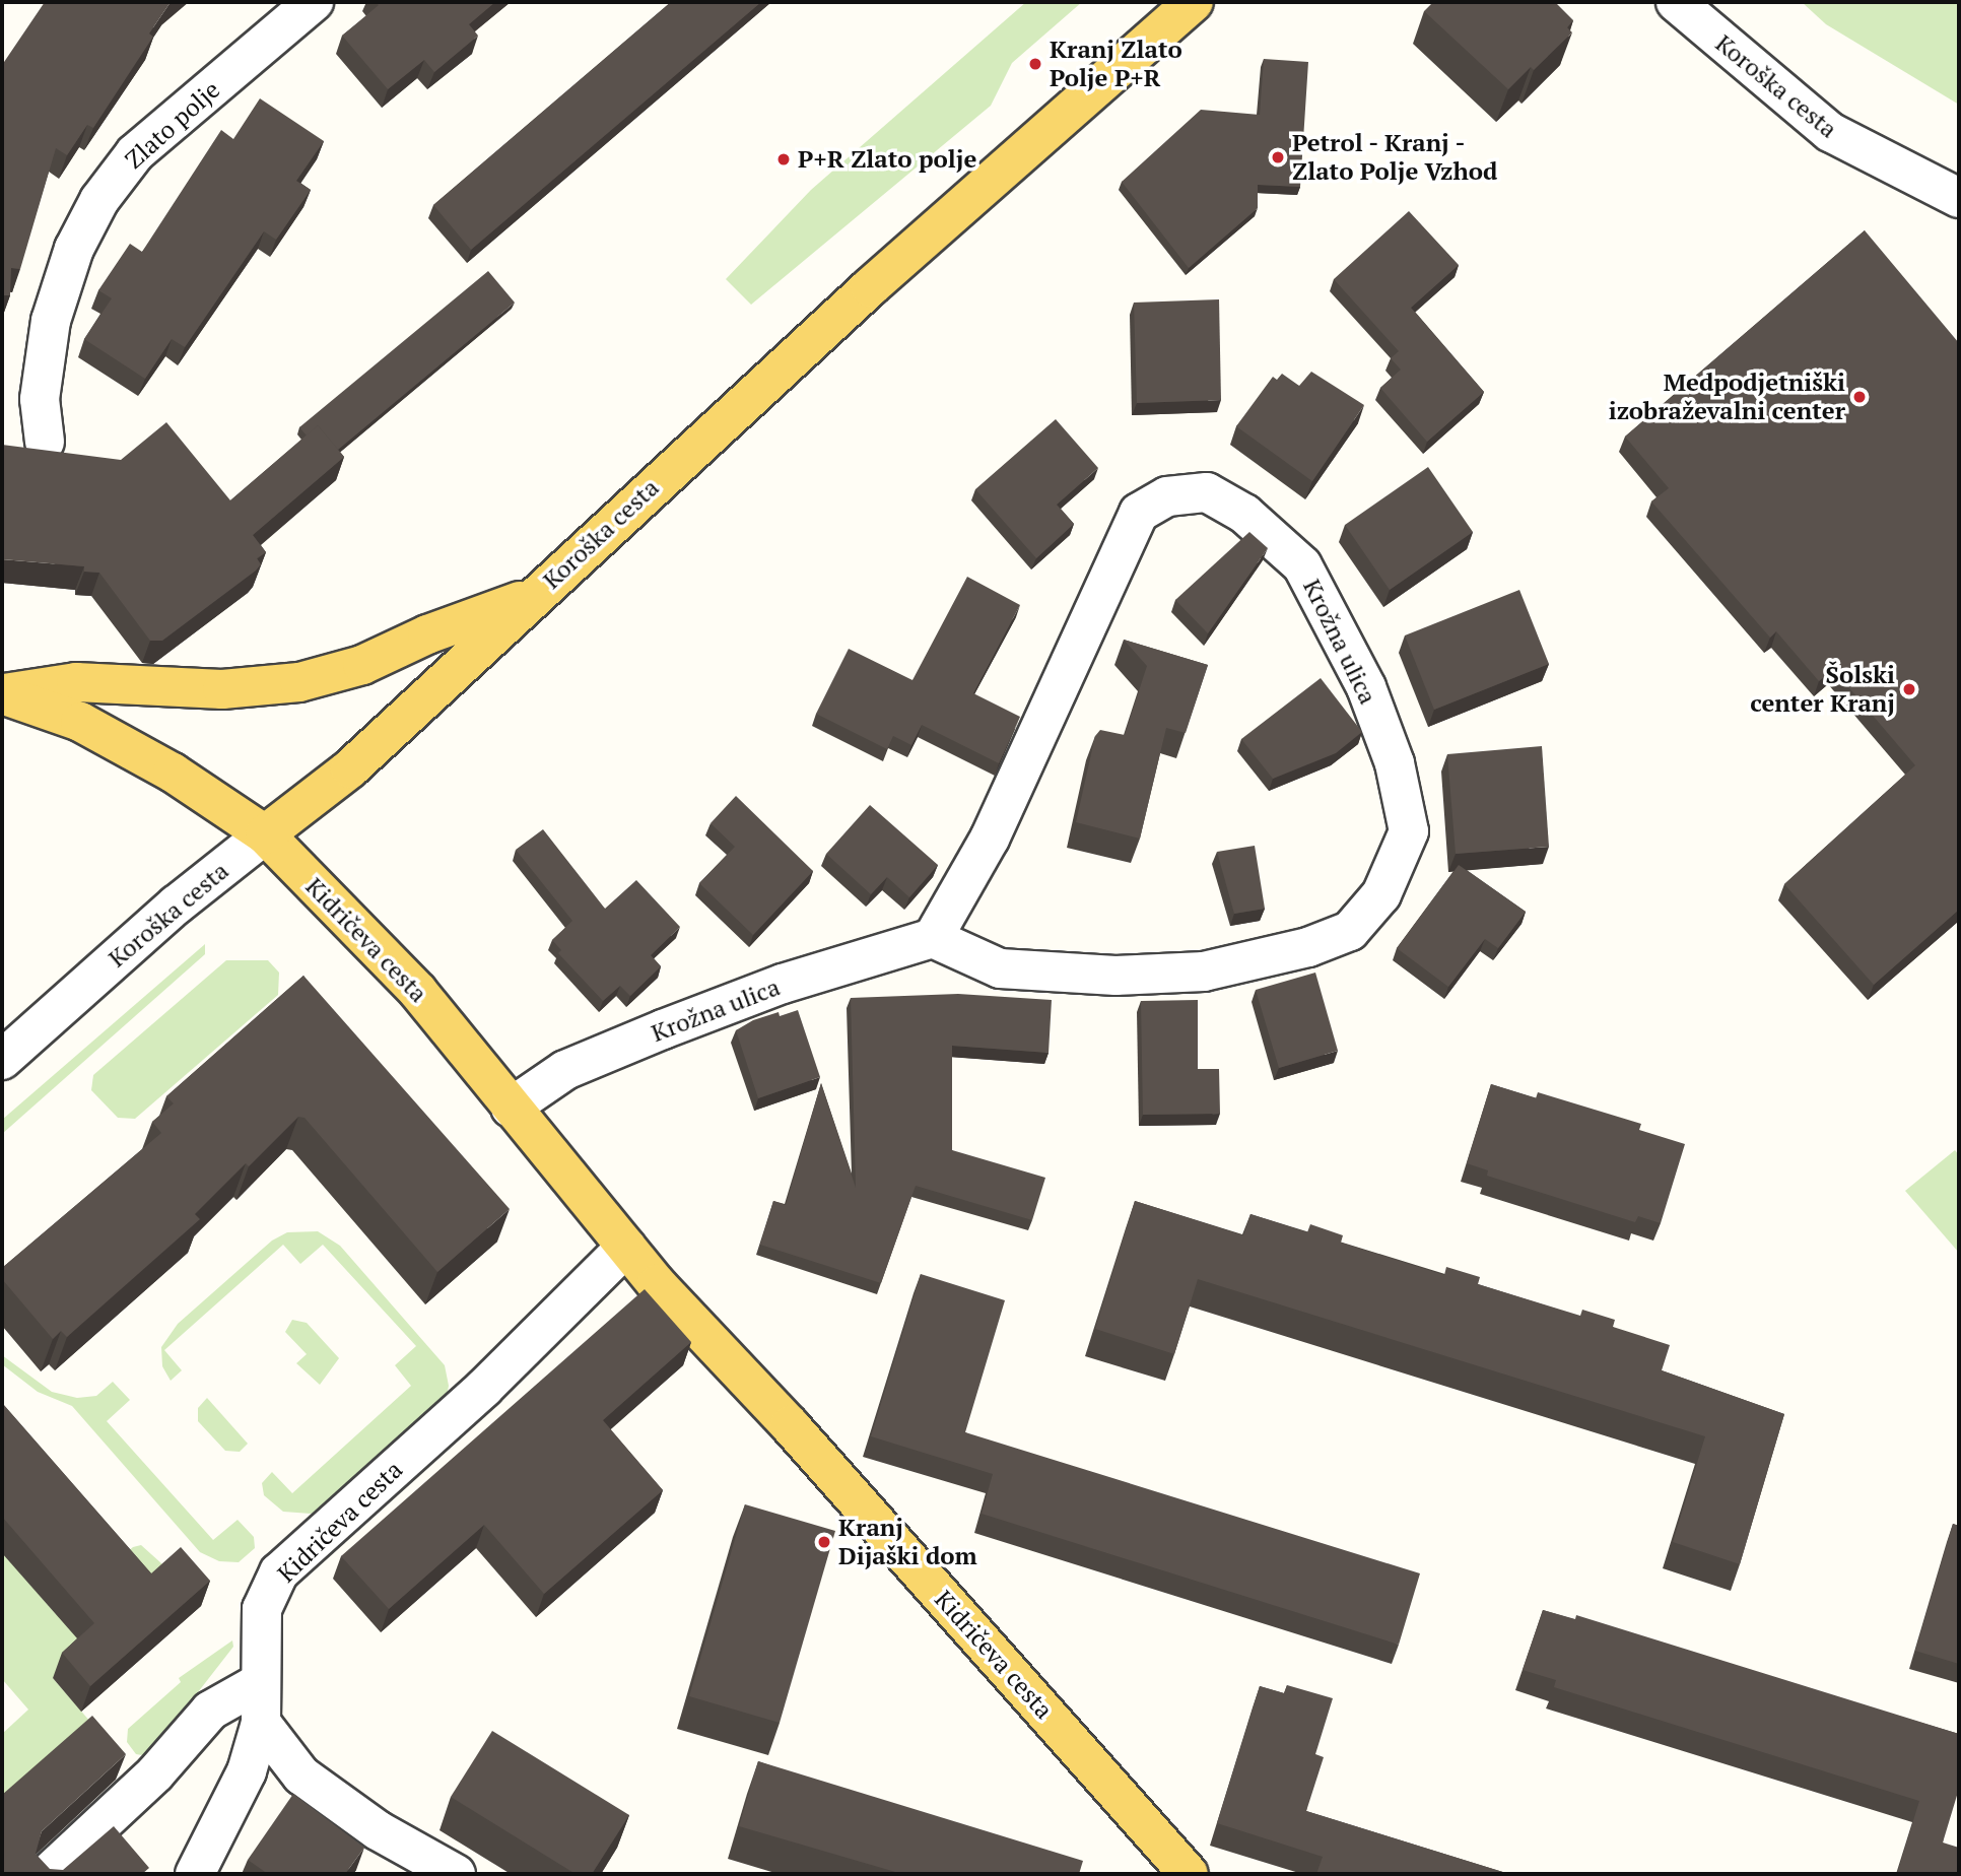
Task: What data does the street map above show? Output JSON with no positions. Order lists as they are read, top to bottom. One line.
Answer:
{"streets":{"main road":["Koroška cesta","Kidričeva cesta"],"street":["Zlato polje","Krožna ulica"]},"crossings":[["Koroška cesta","Kidričeva cesta"],["Krožna ulica","Kidričeva cesta"]],"places":["Kranj Zlato Polje P+R","Petrol - Kranj - Zlato Polje Vzhod","P+R Zlato polje","Medpodjetniški izobraževalni center","Šolski center Kranj","Kranj Dijaški dom"]}
